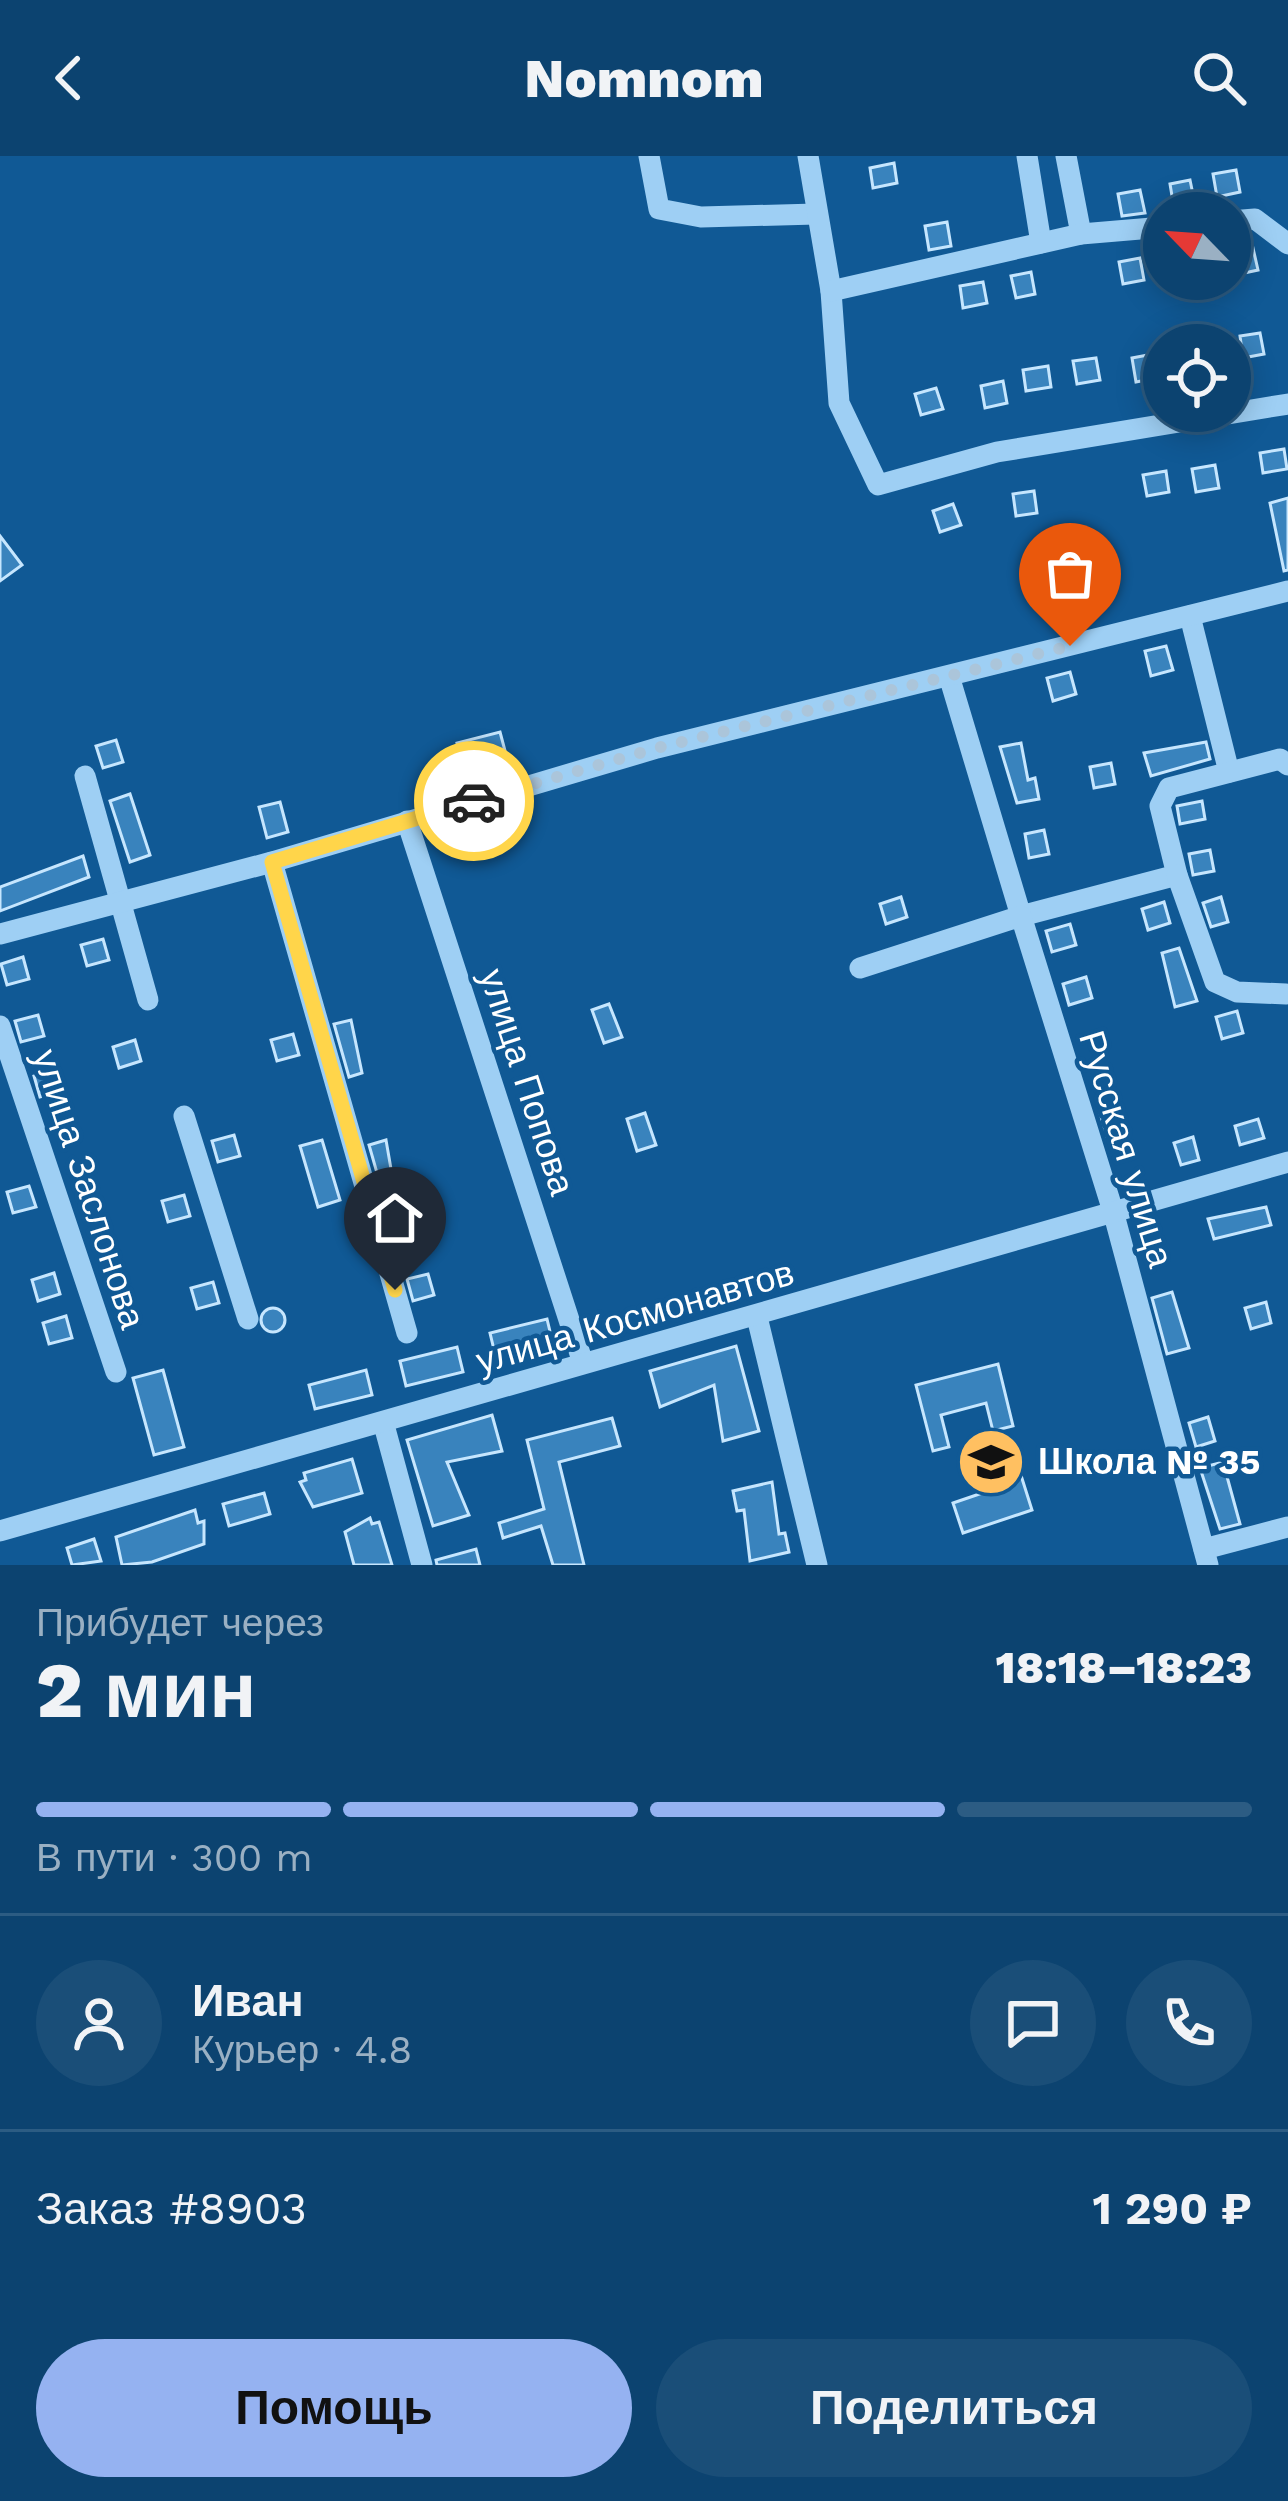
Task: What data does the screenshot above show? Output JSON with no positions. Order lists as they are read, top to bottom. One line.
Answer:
{"streets":{"street":["улица Попова","Русская улица","улица Заслонова","улица Космонавтов"]},"crossings":[["улица Попова","улица Космонавтов"],["Русская улица","улица Космонавтов"]],"places":{"school or university":["Школа № 35"]},"north":"top left","page":{"header":"Nomnom","heading":["2 мин","Прибудет через","18:18–18:23"],"panel":["Иван","Курьер · 4.8","Заказ #8903","1 290 ₽"],"bar":"В пути · 300 m","buttons":["Помощь","Поделиться"]}}
